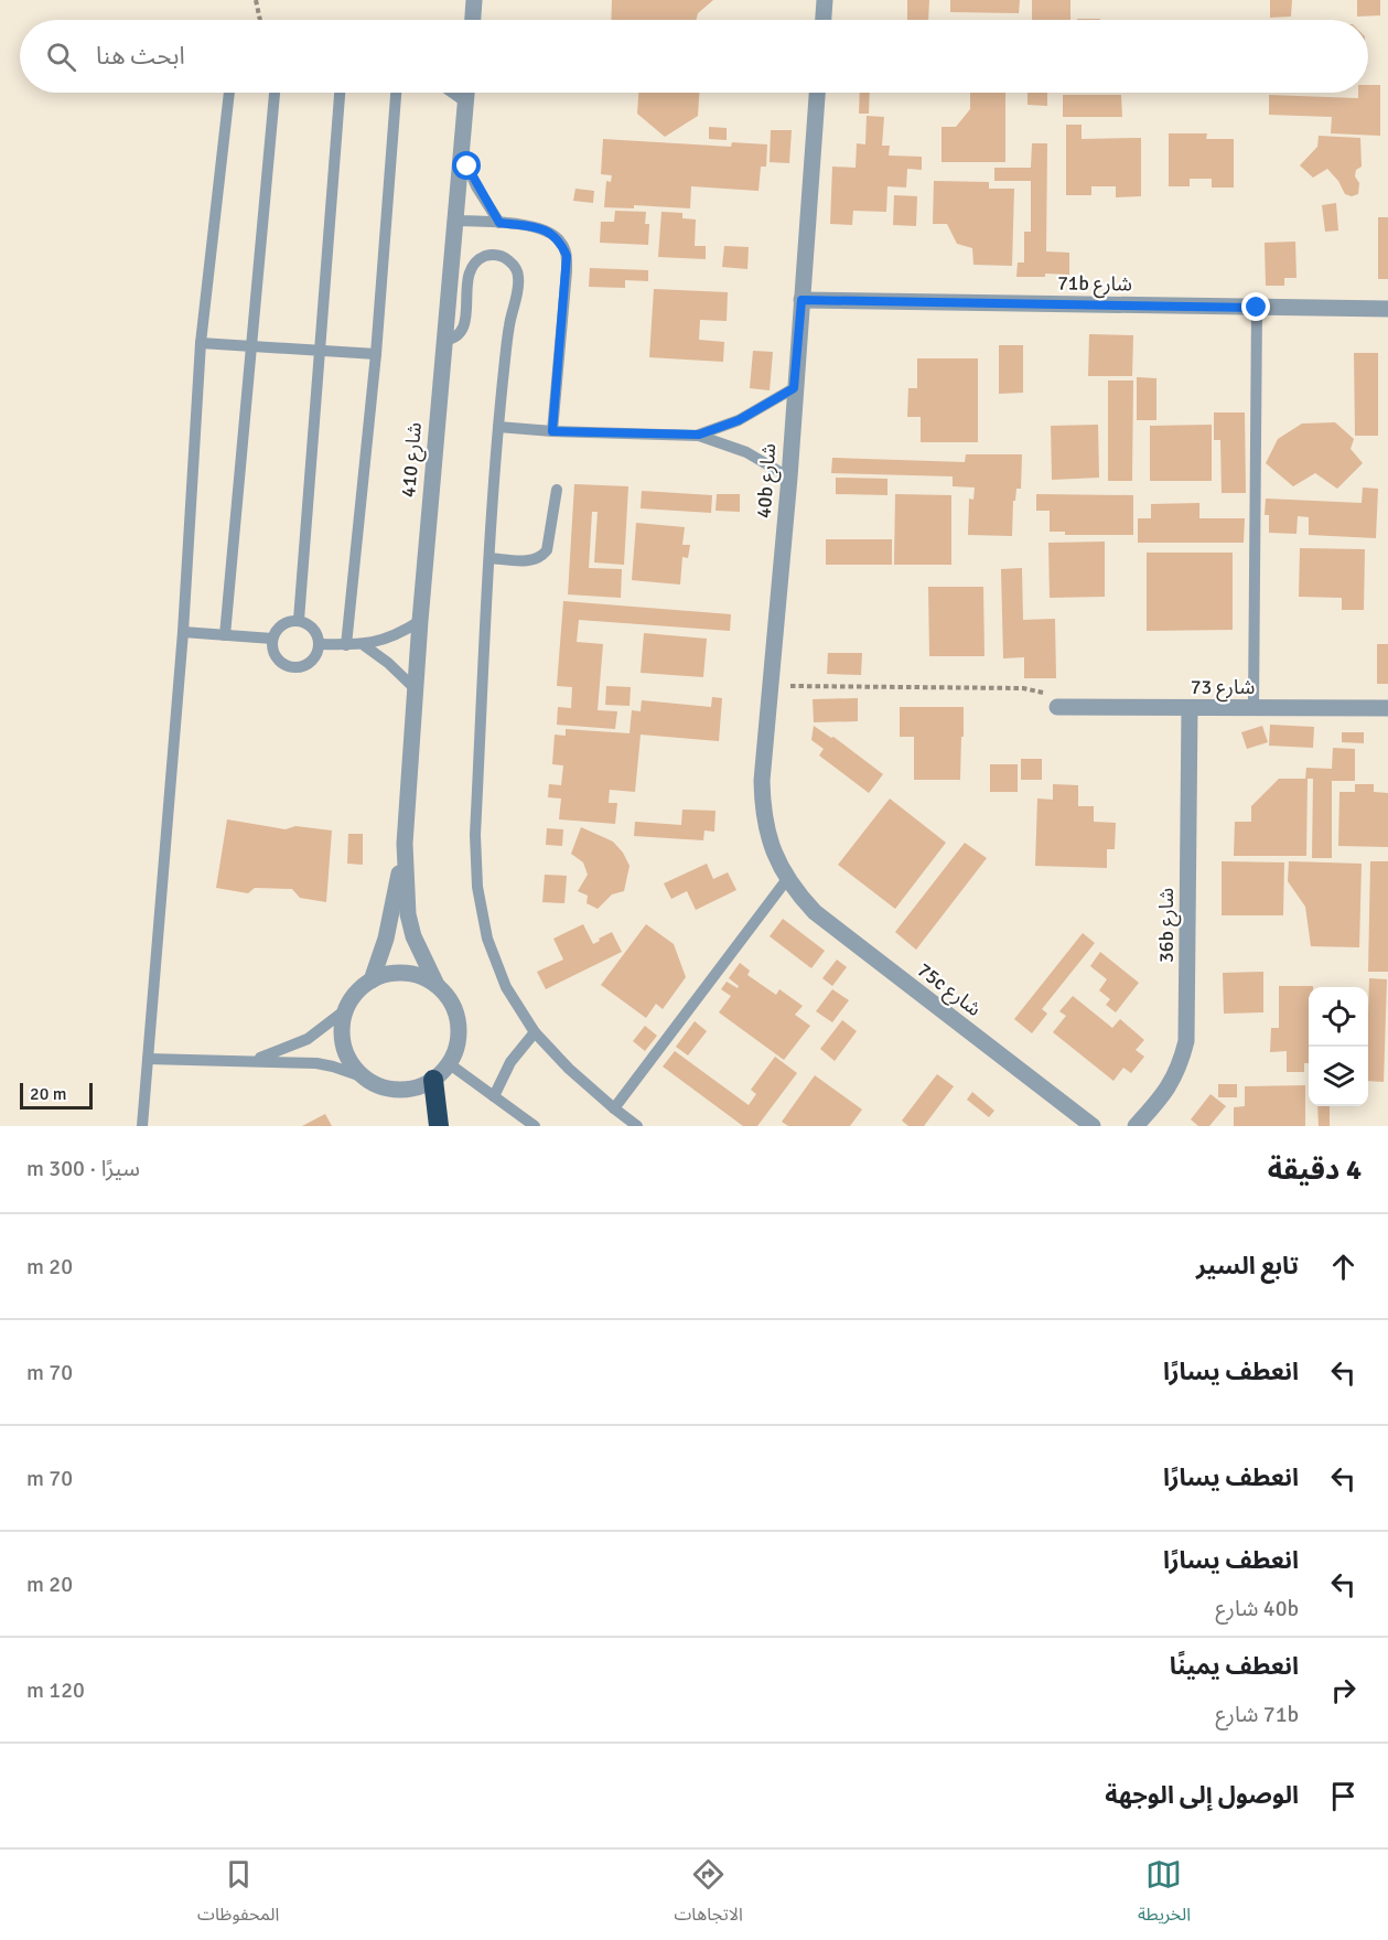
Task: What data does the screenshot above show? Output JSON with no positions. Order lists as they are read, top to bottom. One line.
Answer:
{"streets":{"street":["71b شارع","شارع 410","40b شارع","شارع 73","36b شارع","75c شارع"]},"crossings":[["71b شارع","40b شارع"],["40b شارع","75c شارع"],["شارع 73","36b شارع"]],"scale_bar":"20 m","page":{"search":"ابحث هنا","scale":"20 m","heading":["4 دقيقة","سيرًا · 300 m"],"list":[["تابع السير","20 m"],["انعطف يسارًا","70 m"],["انعطف يسارًا","70 m"],["انعطف يسارًا","40b شارع","20 m"],["انعطف يمينًا","71b شارع","120 m"],"الوصول إلى الوجهة"],"nav":["الخريطة","الاتجاهات","المحفوظات"]}}
